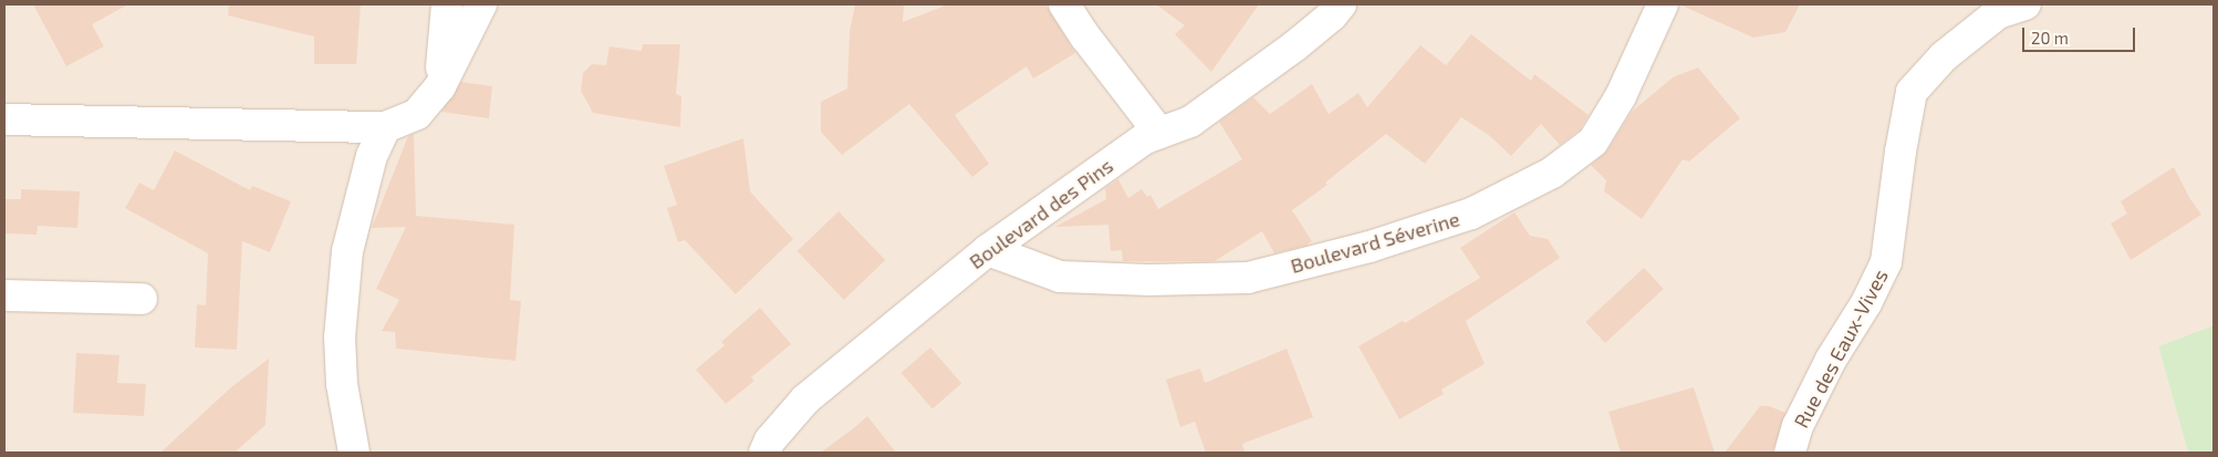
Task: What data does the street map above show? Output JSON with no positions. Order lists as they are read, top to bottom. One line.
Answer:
{"streets":{"street":["Boulevard des Pins","Boulevard Séverine","Rue des Eaux-Vives"]},"crossings":[["Boulevard des Pins","Boulevard Séverine"]],"scale_bar":"20 m"}
